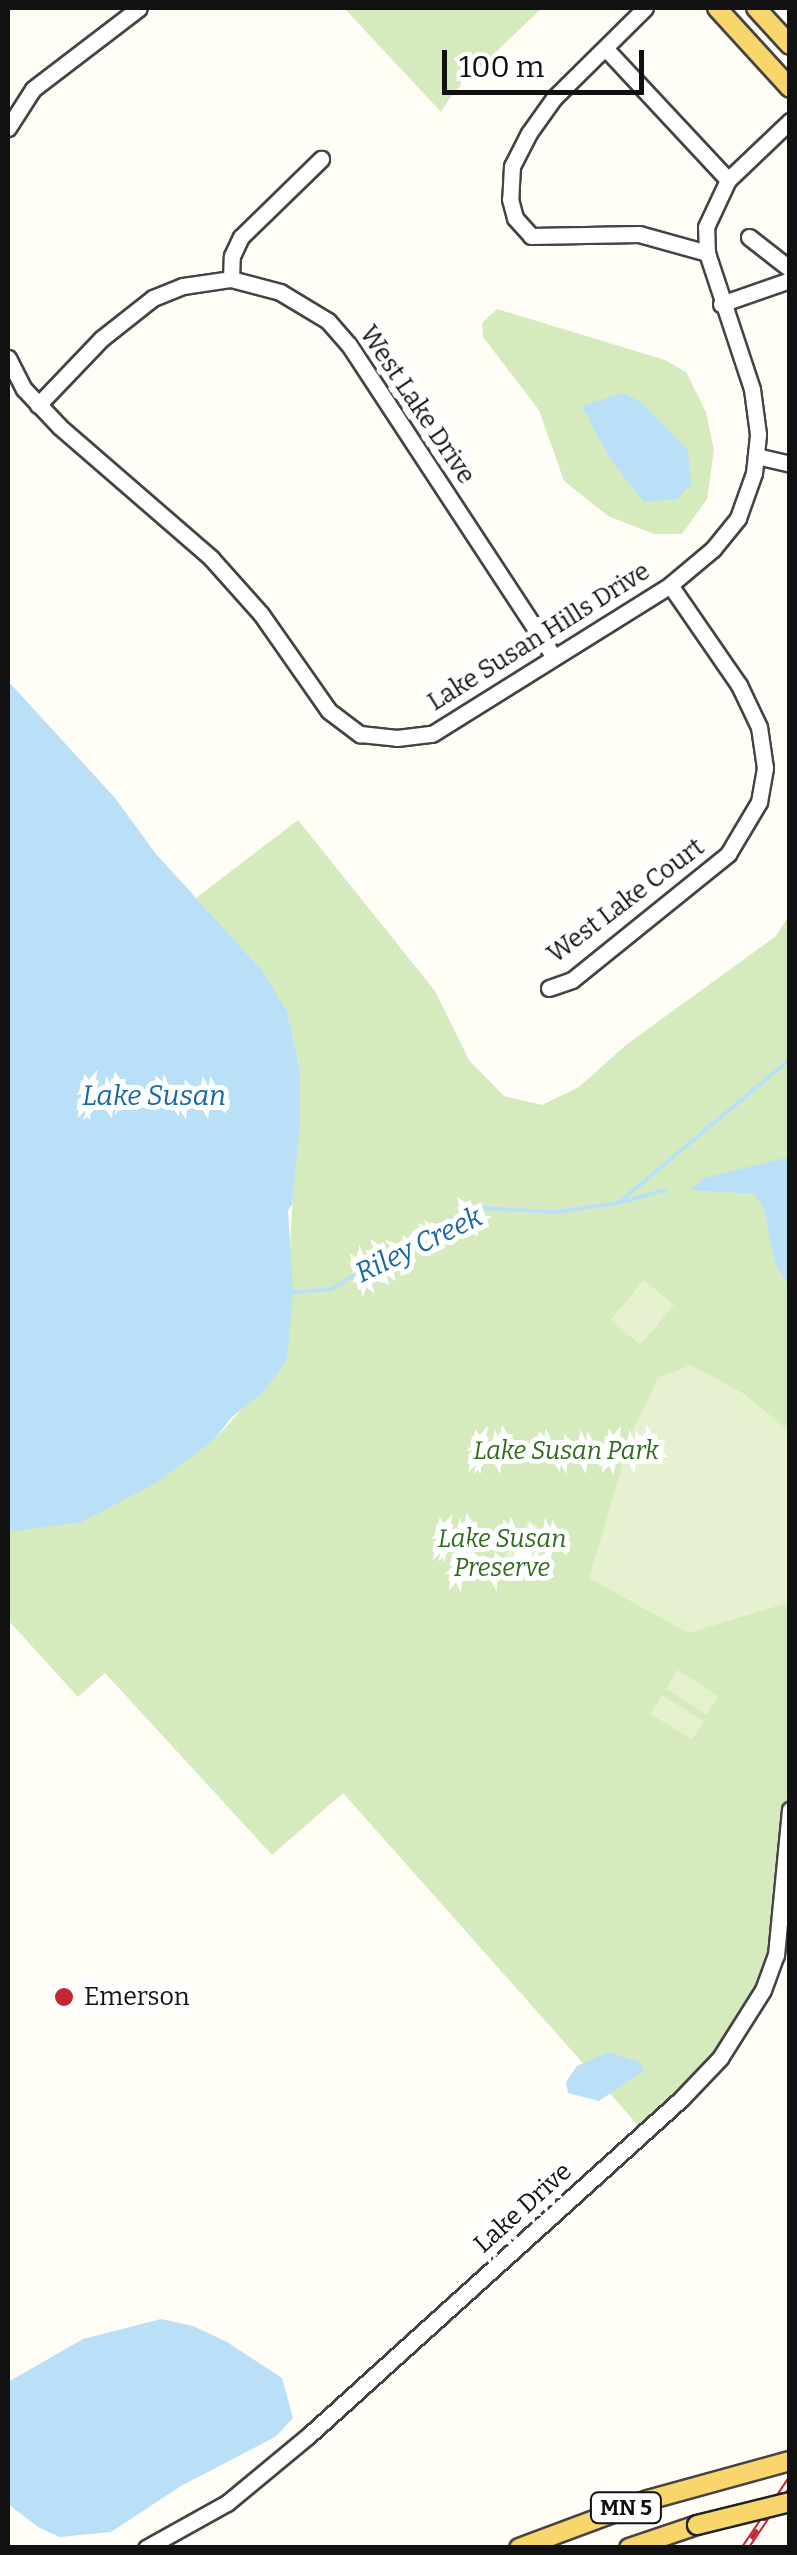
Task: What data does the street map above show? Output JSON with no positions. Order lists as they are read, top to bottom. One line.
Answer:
{"streets":{"main road":["MN 5"],"street":["West Lake Drive","Lake Susan Hills Drive","West Lake Court","Lake Drive"]},"crossings":[["West Lake Drive","Lake Susan Hills Drive"],["Lake Susan Hills Drive","West Lake Court"]],"water":["Lake Susan","Riley Creek"],"parks":["Lake Susan Park","Lake Susan Preserve"],"places":["Emerson"],"scale_bar":"100 m"}
